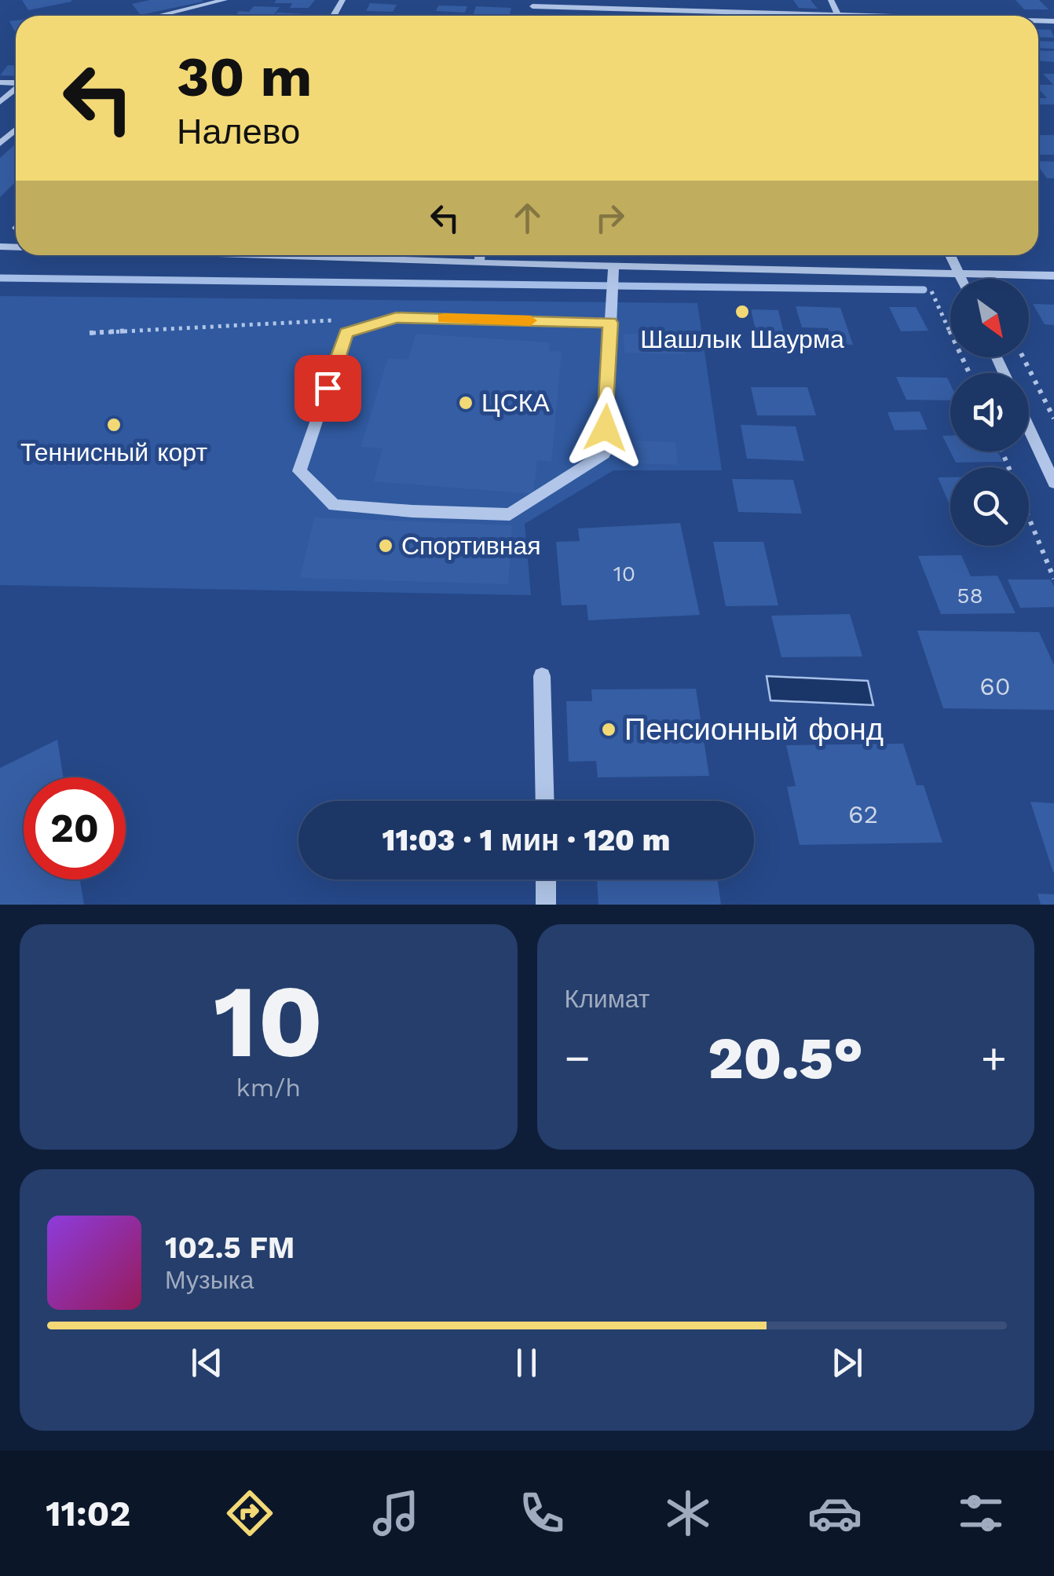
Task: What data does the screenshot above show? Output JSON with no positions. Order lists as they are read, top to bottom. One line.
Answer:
{"places":["Шашлык Шаурма","ЦСКА","Теннисный корт","Спортивная","Пенсионный фонд"],"house_numbers":["10","58","60","62"],"north":"bottom right","page":{"turn":["30 m","Налево"],"limit":"20","trip":"11:03 · 1 мин · 120 m","tile":[["10","km/h"],"Климат"],"heat":["−","20.5°","+"],"song":["102.5 FM","Музыка"],"tabs":"11:02"}}
